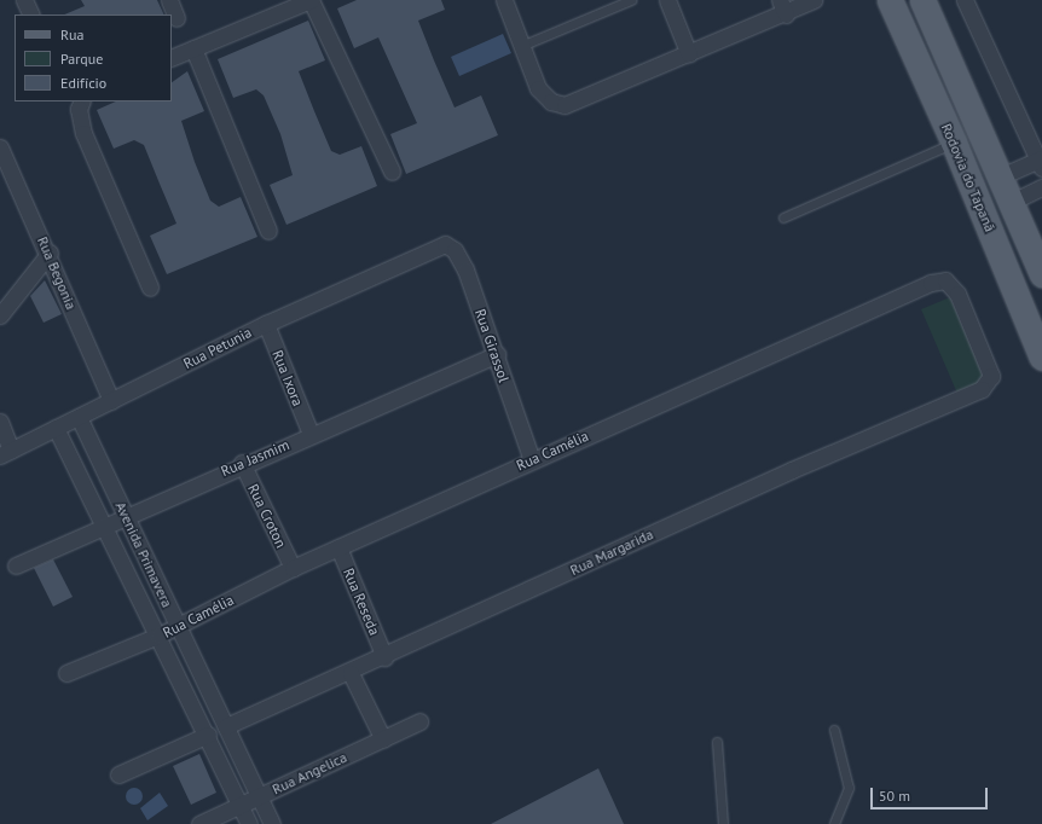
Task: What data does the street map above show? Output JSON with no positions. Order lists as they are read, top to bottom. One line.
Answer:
{"streets":{"main road":["Rodovia do Tapanã"],"street":["Rua Begonia","Rua Girassol","Rua Petunia","Rua Ixora","Rua Camélia","Rua Jasmim","Rua Croton","Rua Margarida","Avenida Primavera","Rua Reseda","Rua Angelica"]},"crossings":[["Rua Begonia","Rua Petunia"],["Rua Girassol","Rua Petunia"],["Rua Girassol","Rua Camélia"],["Rua Girassol","Rua Jasmim"],["Rua Petunia","Rua Ixora"],["Rua Petunia","Avenida Primavera"],["Rua Ixora","Rua Jasmim"],["Rua Camélia","Rua Croton"],["Rua Camélia","Rua Margarida"],["Rua Camélia","Avenida Primavera"],["Rua Camélia","Rua Reseda"],["Rua Jasmim","Rua Croton"],["Rua Jasmim","Avenida Primavera"],["Rua Margarida","Avenida Primavera"],["Rua Margarida","Rua Reseda"],["Avenida Primavera","Rua Angelica"]],"legend":["Rua","Parque","Edifício"],"scale_bar":"50 m"}
